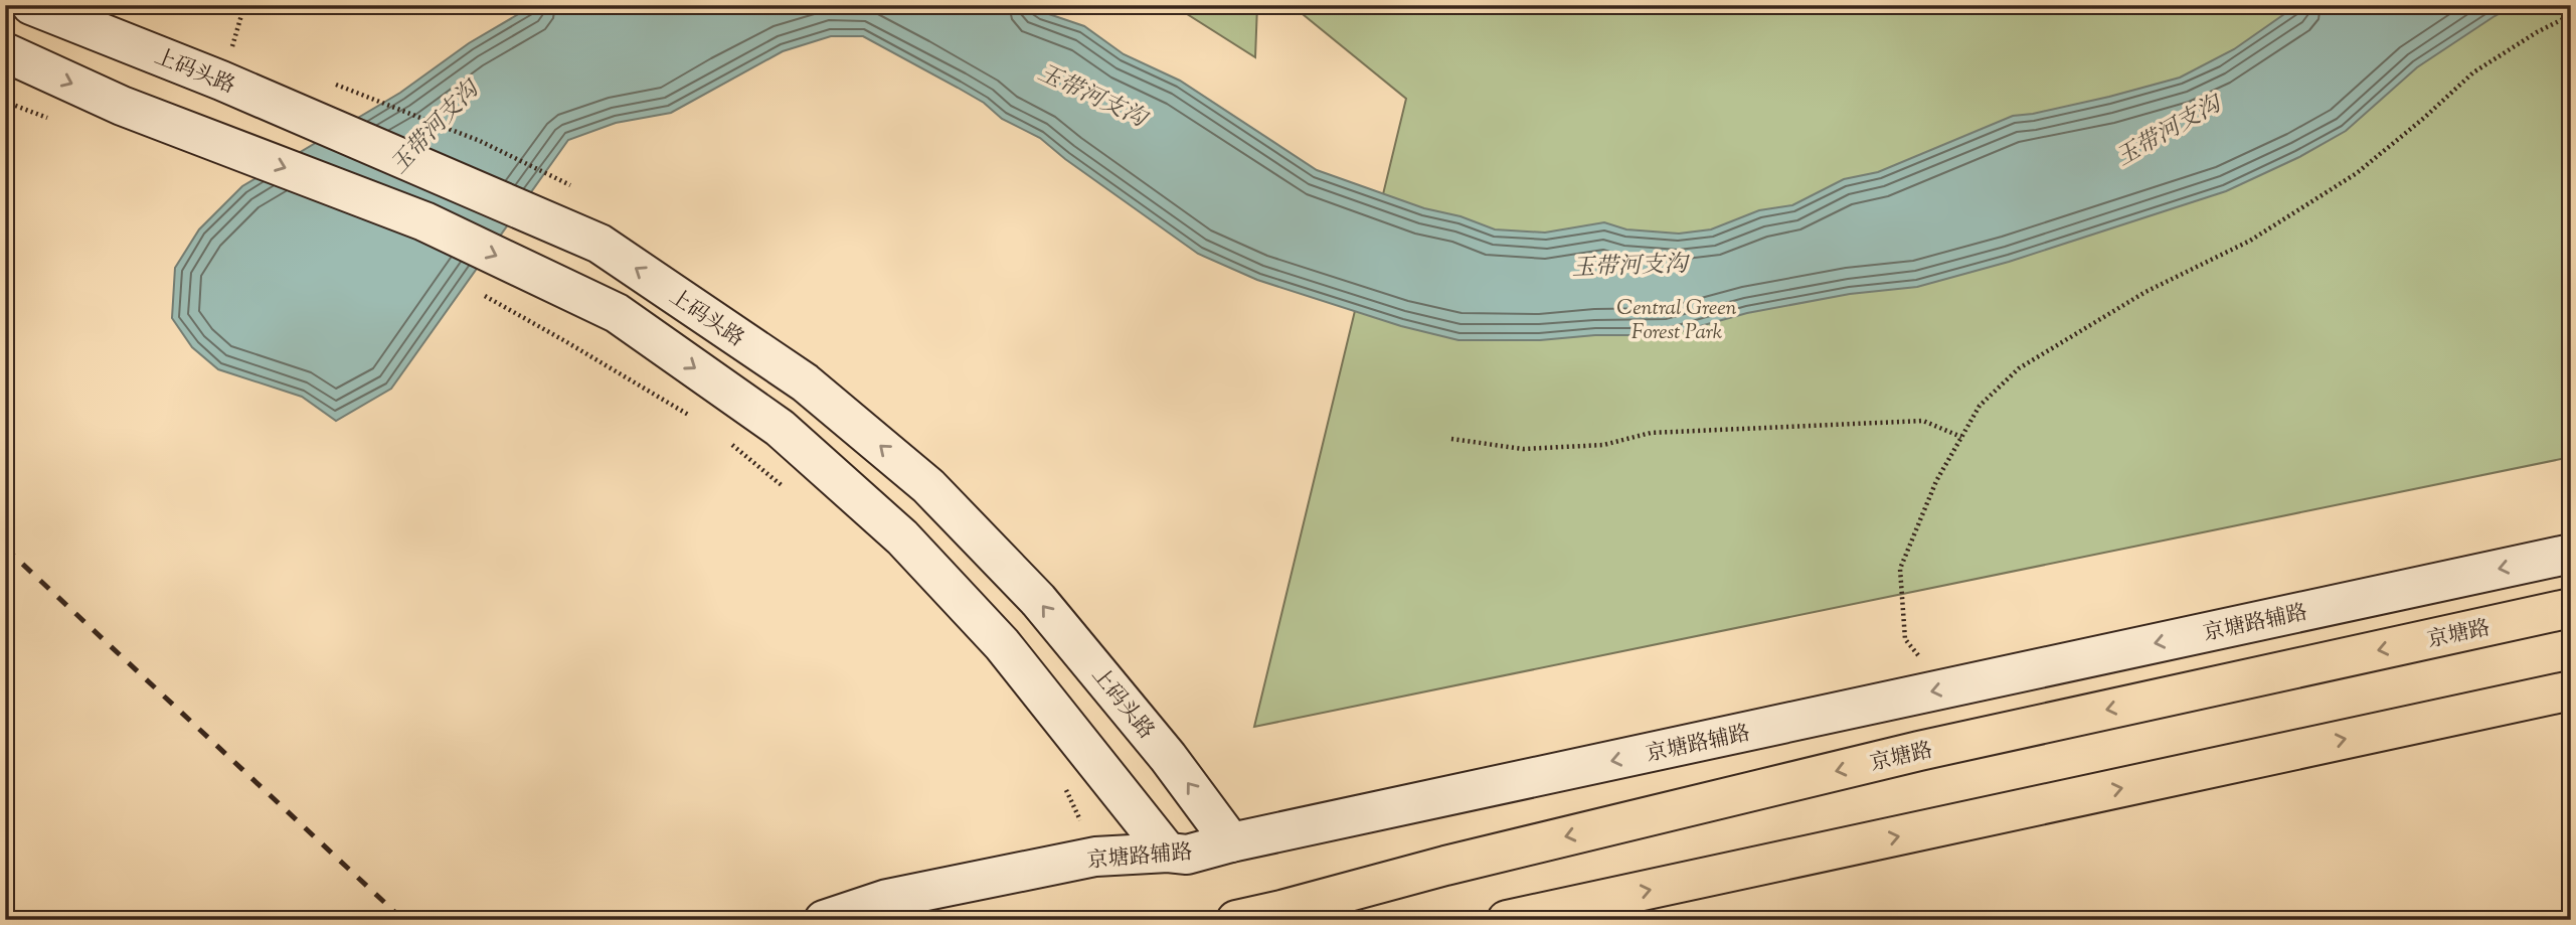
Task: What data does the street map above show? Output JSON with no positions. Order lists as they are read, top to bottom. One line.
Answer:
{"streets":{"highway":["京塘路"],"main road":["上码头路","京塘路辅路"]},"crossings":[["上码头路","京塘路辅路"]],"one_way":["京塘路辅路"],"water":["玉带河支沟"],"parks":["Central Green Forest Park"]}
